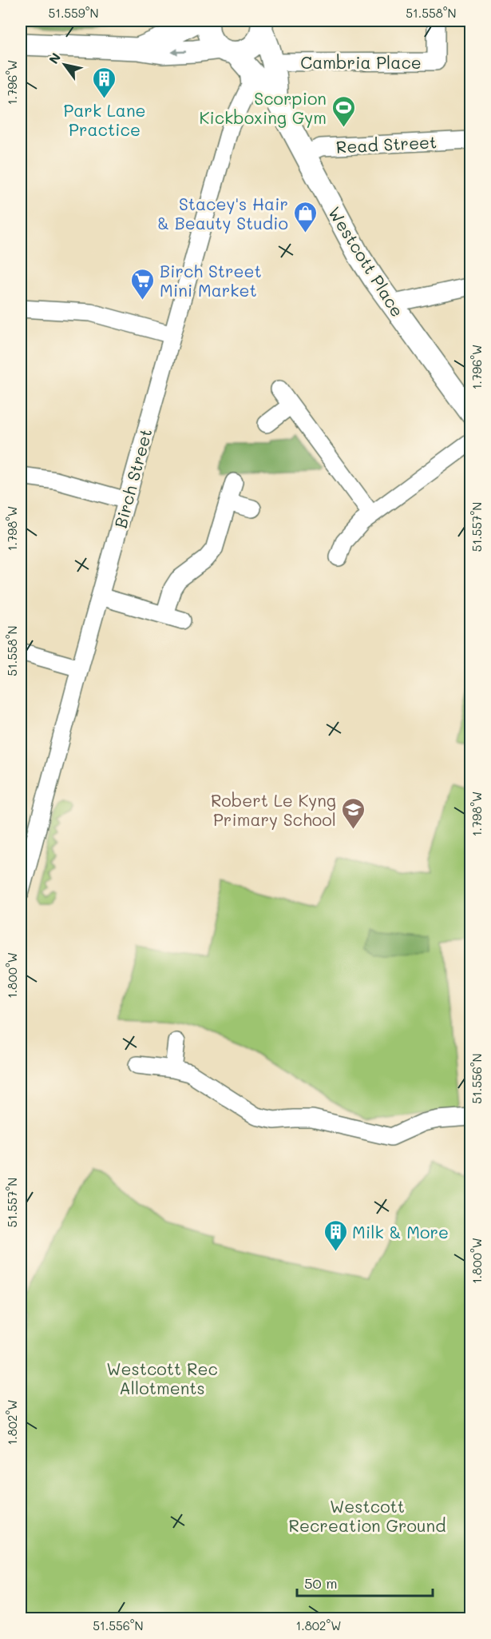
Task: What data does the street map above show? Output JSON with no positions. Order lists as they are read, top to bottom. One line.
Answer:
{"streets":{"main road":["Westcott Place"],"street":["Cambria Place","Read Street","Birch Street"]},"crossings":[["Cambria Place","Westcott Place"],["Read Street","Westcott Place"],["Westcott Place","Birch Street"]],"parks":["Westcott Rec Allotments","Westcott Recreation Ground"],"places":{"building":["Park Lane Practice","Milk & More"],"sports":["Scorpion Kickboxing Gym"],"shop":["Stacey's Hair & Beauty Studio"],"supermarket":["Birch Street Mini Market"],"school or university":["Robert Le Kyng Primary School"]},"scale_bar":"50 m","north":"top left","coordinates":["51.559°N","51.558°N","1.796°W","51.557°N","1.798°W","1.800°W","51.556°N","1.802°W"]}
